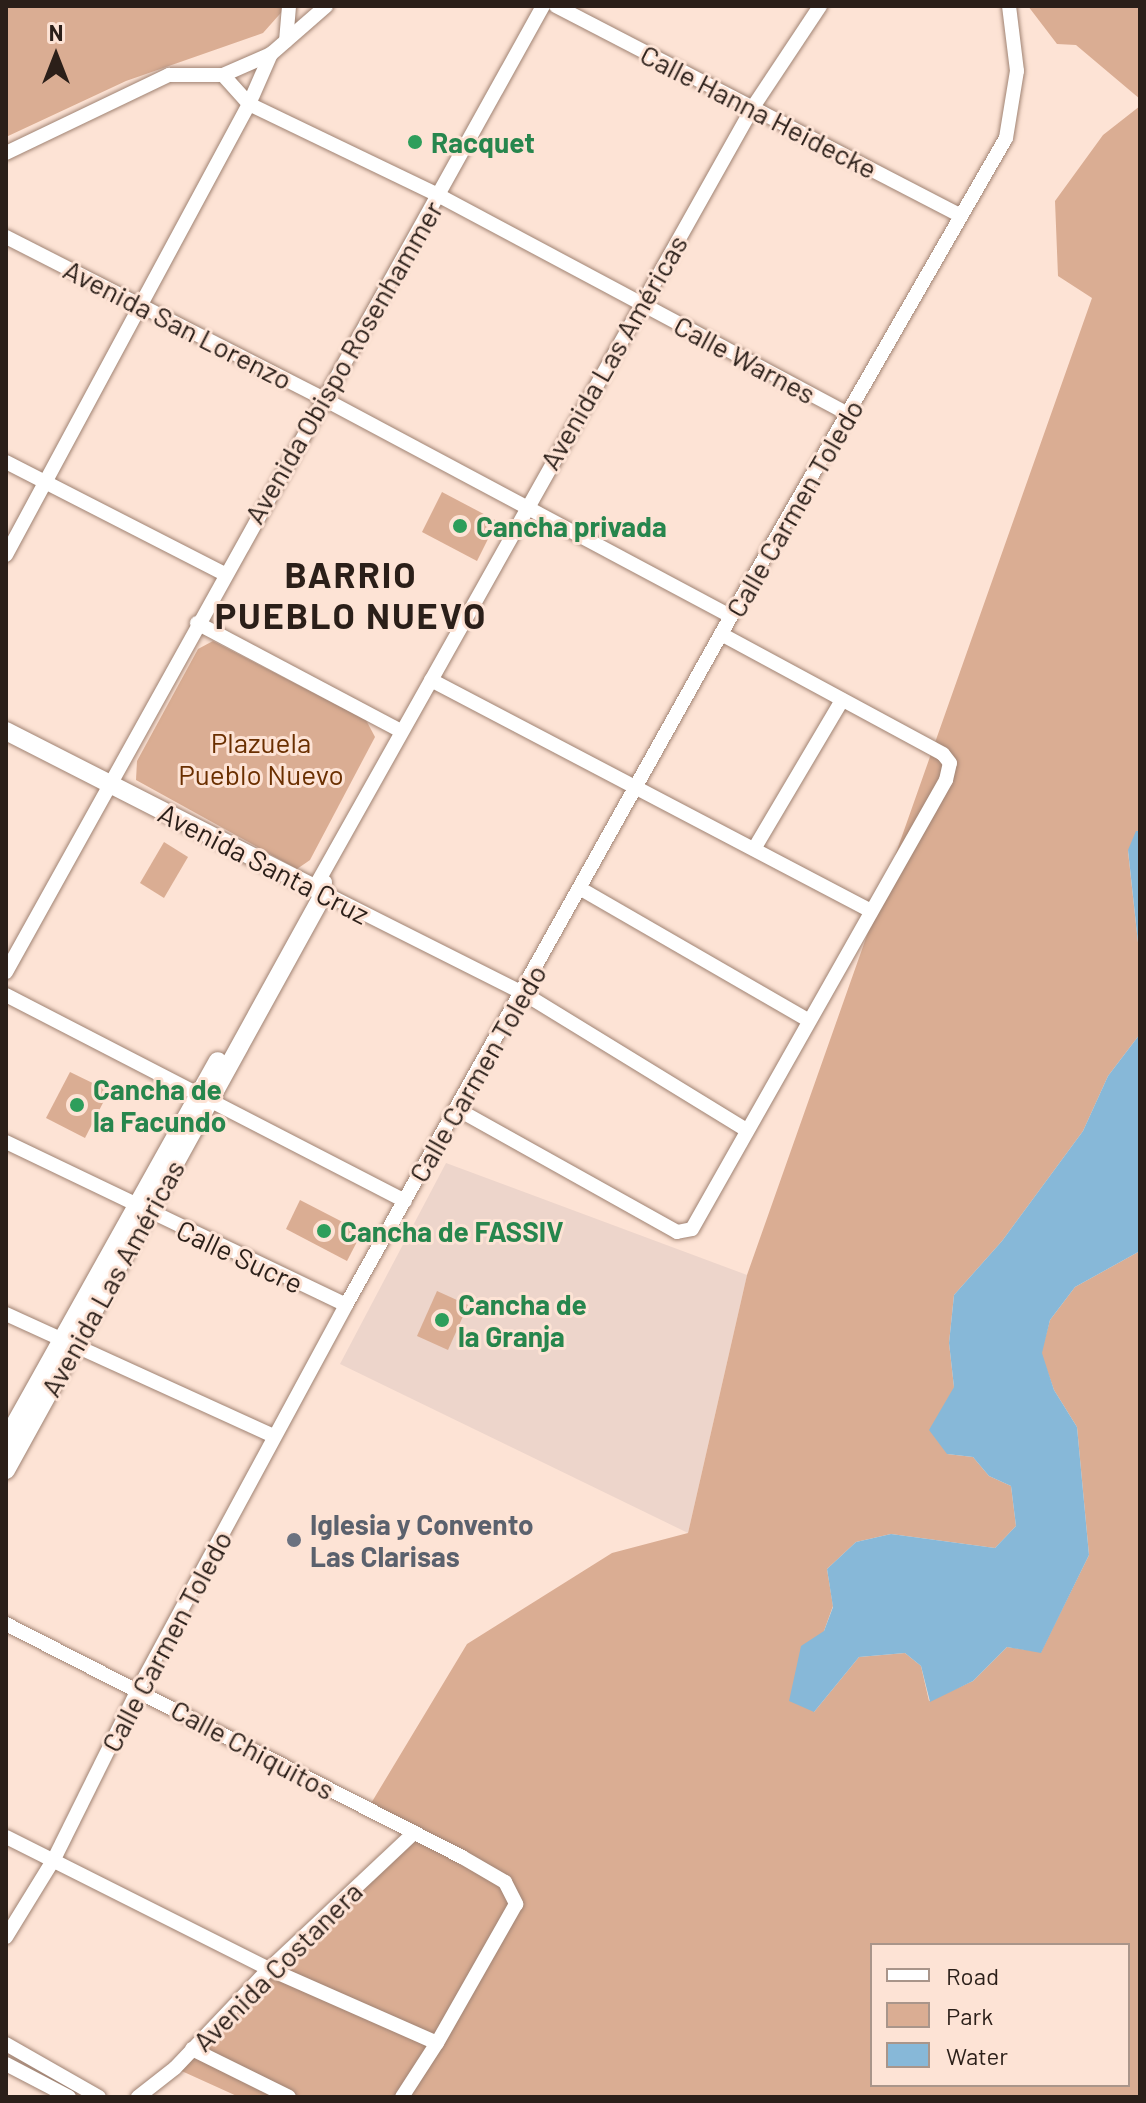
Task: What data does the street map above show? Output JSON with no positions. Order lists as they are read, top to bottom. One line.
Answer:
{"streets":{"main road":["Avenida Las Américas","Avenida Santa Cruz"],"street":["Calle Hanna Heidecke","Avenida San Lorenzo","Calle Warnes","Avenida Obispo Rosenhammer","Calle Carmen Toledo","Calle Sucre","Calle Chiquitos","Avenida Costanera"]},"crossings":[["Calle Hanna Heidecke","Avenida Las Américas"],["Calle Hanna Heidecke","Calle Carmen Toledo"],["Avenida San Lorenzo","Avenida Las Américas"],["Avenida San Lorenzo","Avenida Obispo Rosenhammer"],["Avenida San Lorenzo","Calle Carmen Toledo"],["Avenida Las Américas","Calle Warnes"],["Avenida Las Américas","Avenida Santa Cruz"],["Avenida Las Américas","Calle Sucre"],["Calle Warnes","Avenida Obispo Rosenhammer"],["Calle Warnes","Calle Carmen Toledo"],["Avenida Obispo Rosenhammer","Avenida Santa Cruz"],["Calle Carmen Toledo","Avenida Santa Cruz"],["Calle Carmen Toledo","Calle Sucre"],["Calle Carmen Toledo","Calle Chiquitos"],["Calle Chiquitos","Avenida Costanera"]],"districts":["BARRIO PUEBLO NUEVO"],"parks":["Plazuela Pueblo Nuevo"],"places":["Racquet","Cancha privada","Cancha de la Facundo","Cancha de FASSIV","Cancha de la Granja","Iglesia y Convento Las Clarisas"],"legend":["Road","Park","Water"],"north":"top"}
